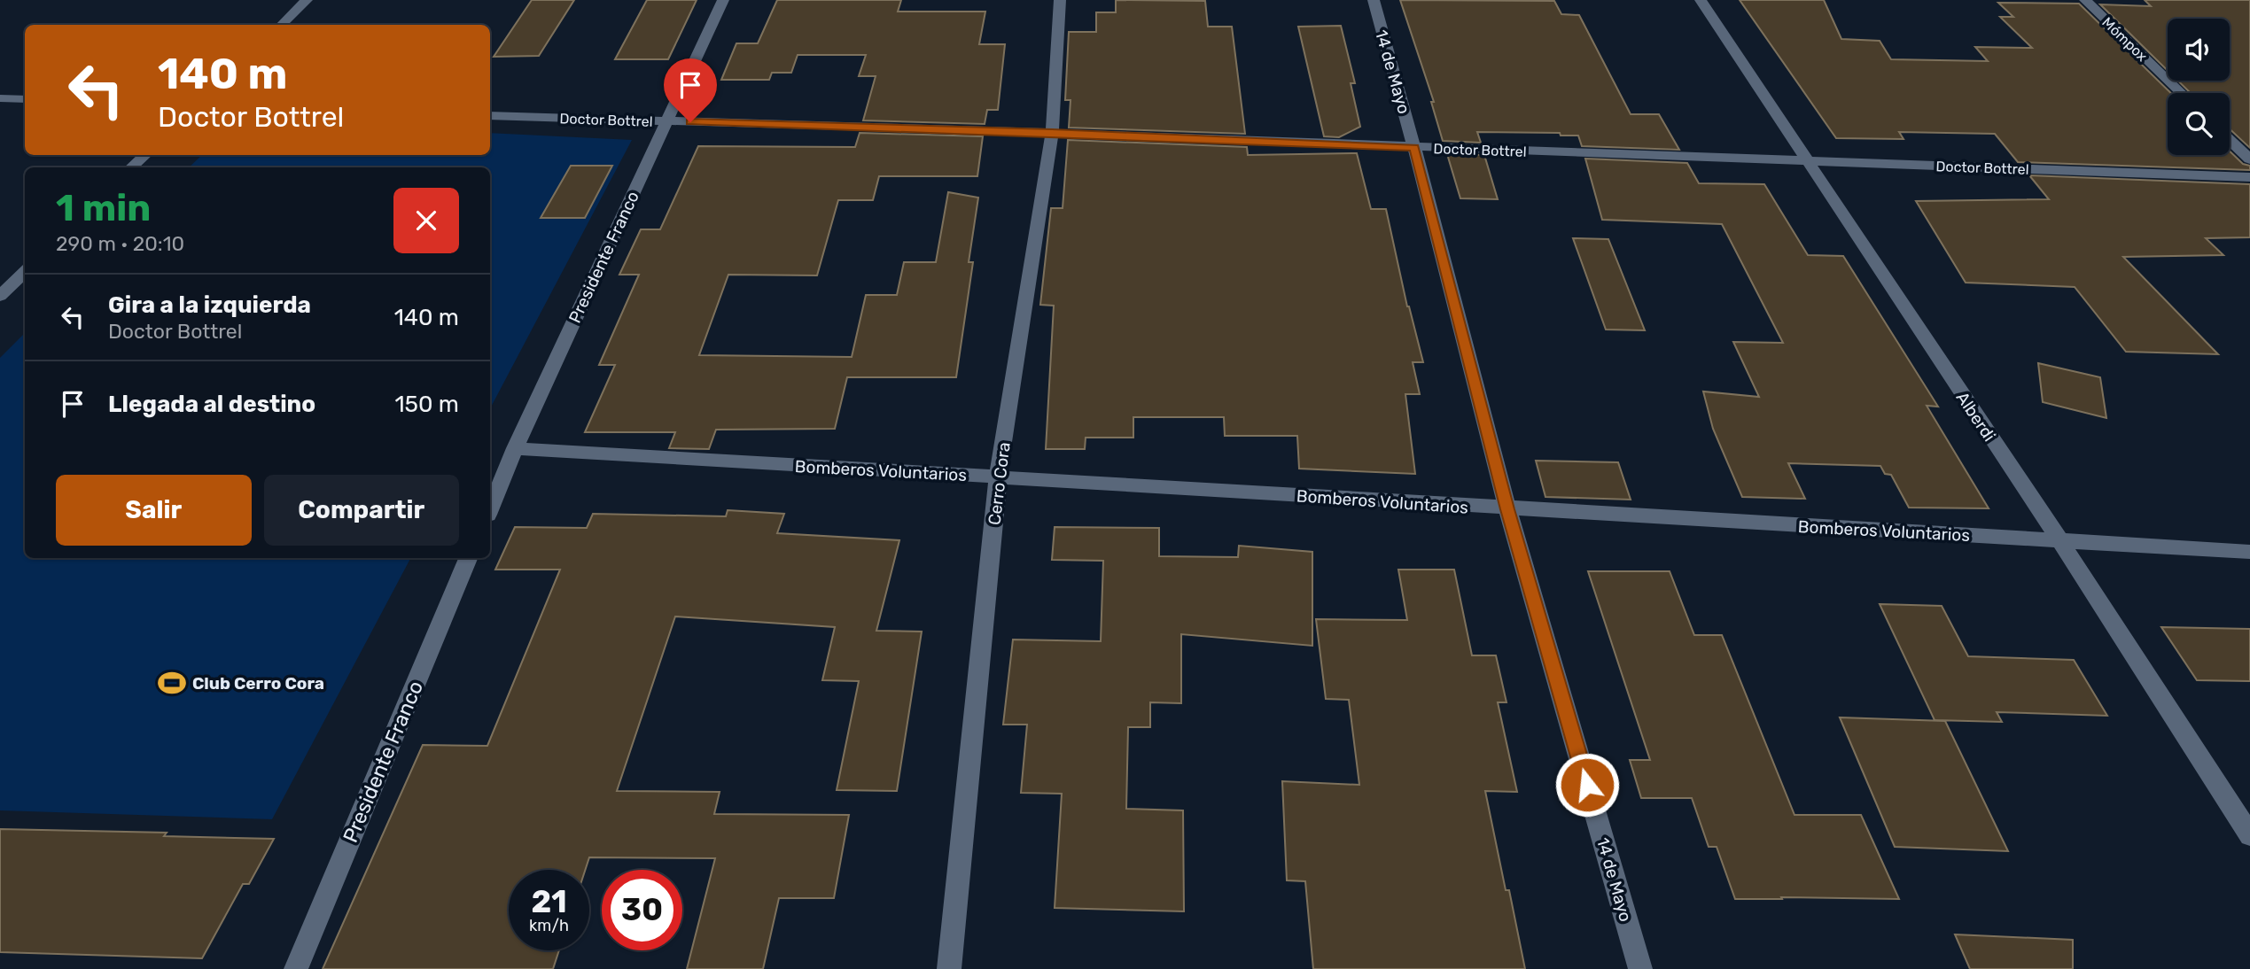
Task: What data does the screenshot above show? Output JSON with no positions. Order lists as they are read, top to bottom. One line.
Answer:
{"streets":{"street":["Mómpox","14 de Mayo","Doctor Bottrel","Presidente Franco","Alberdi","Bomberos Voluntarios","Cerro Cora"]},"crossings":[["14 de Mayo","Doctor Bottrel"],["14 de Mayo","Bomberos Voluntarios"],["Doctor Bottrel","Presidente Franco"],["Doctor Bottrel","Alberdi"],["Doctor Bottrel","Cerro Cora"],["Presidente Franco","Bomberos Voluntarios"],["Alberdi","Bomberos Voluntarios"],["Bomberos Voluntarios","Cerro Cora"]],"places":{"sports":["Club Cerro Cora"]},"page":{"turn":["140 m","Doctor Bottrel"],"heading":["1 min","290 m · 20:10"],"list":[{"name":"Gira a la izquierda","note":"Doctor Bottrel","value":"140 m"},{"name":"Llegada al destino","value":"150 m"}],"buttons":["Salir","Compartir"],"speed":"21 km/h","limit":"30"}}
